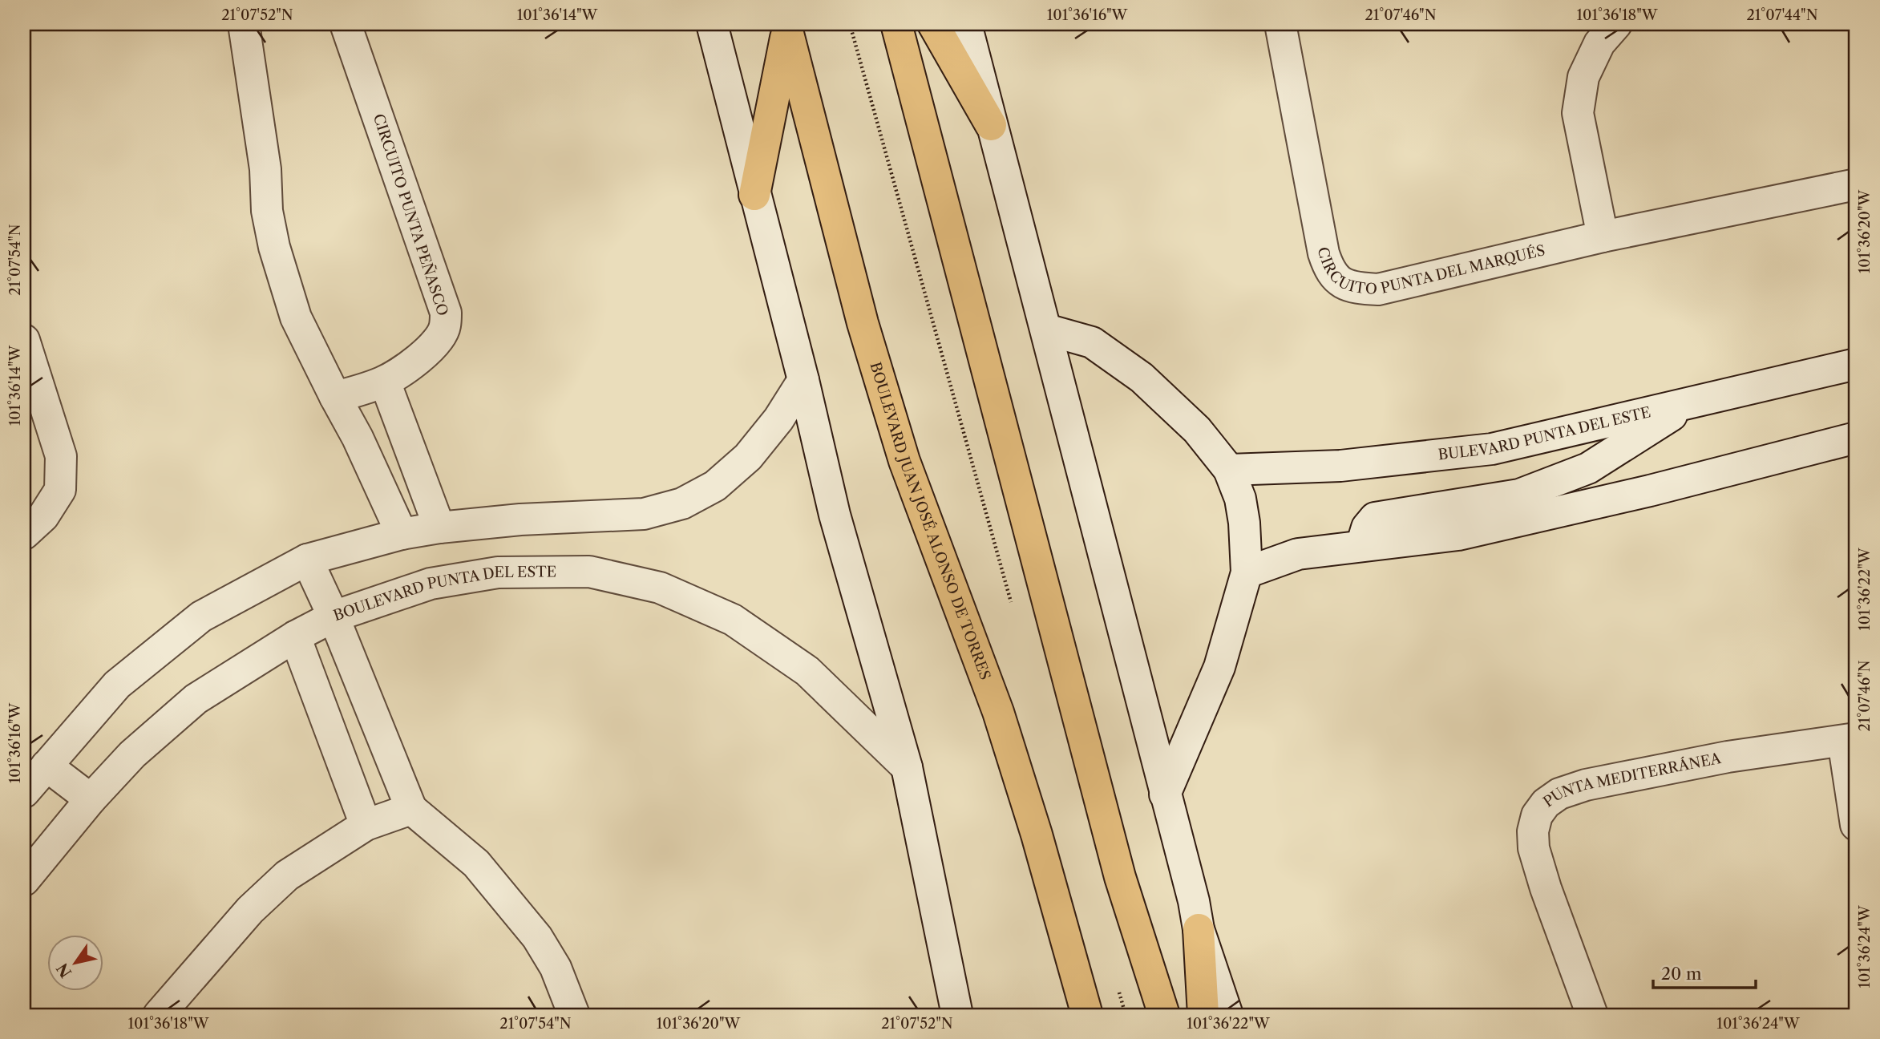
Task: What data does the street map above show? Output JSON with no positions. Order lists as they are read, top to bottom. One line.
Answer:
{"streets":{"main road":["BOULEVARD JUAN JOSÉ ALONSO DE TORRES"],"street":["CIRCUITO PUNTA PEÑASCO","CIRCUITO PUNTA DEL MARQUÉS","BULEVARD PUNTA DEL ESTE","BOULEVARD PUNTA DEL ESTE","PUNTA MEDITERRÁNEA"]},"scale_bar":"20 m","north":"bottom left","coordinates":["21°07'52\"N","101°36'14\"W","101°36'16\"W","21°07'46\"N","101°36'18\"W","21°07'44\"N","101°36'20\"W","21°07'54\"N","101°36'22\"W","101°36'24\"W"]}
